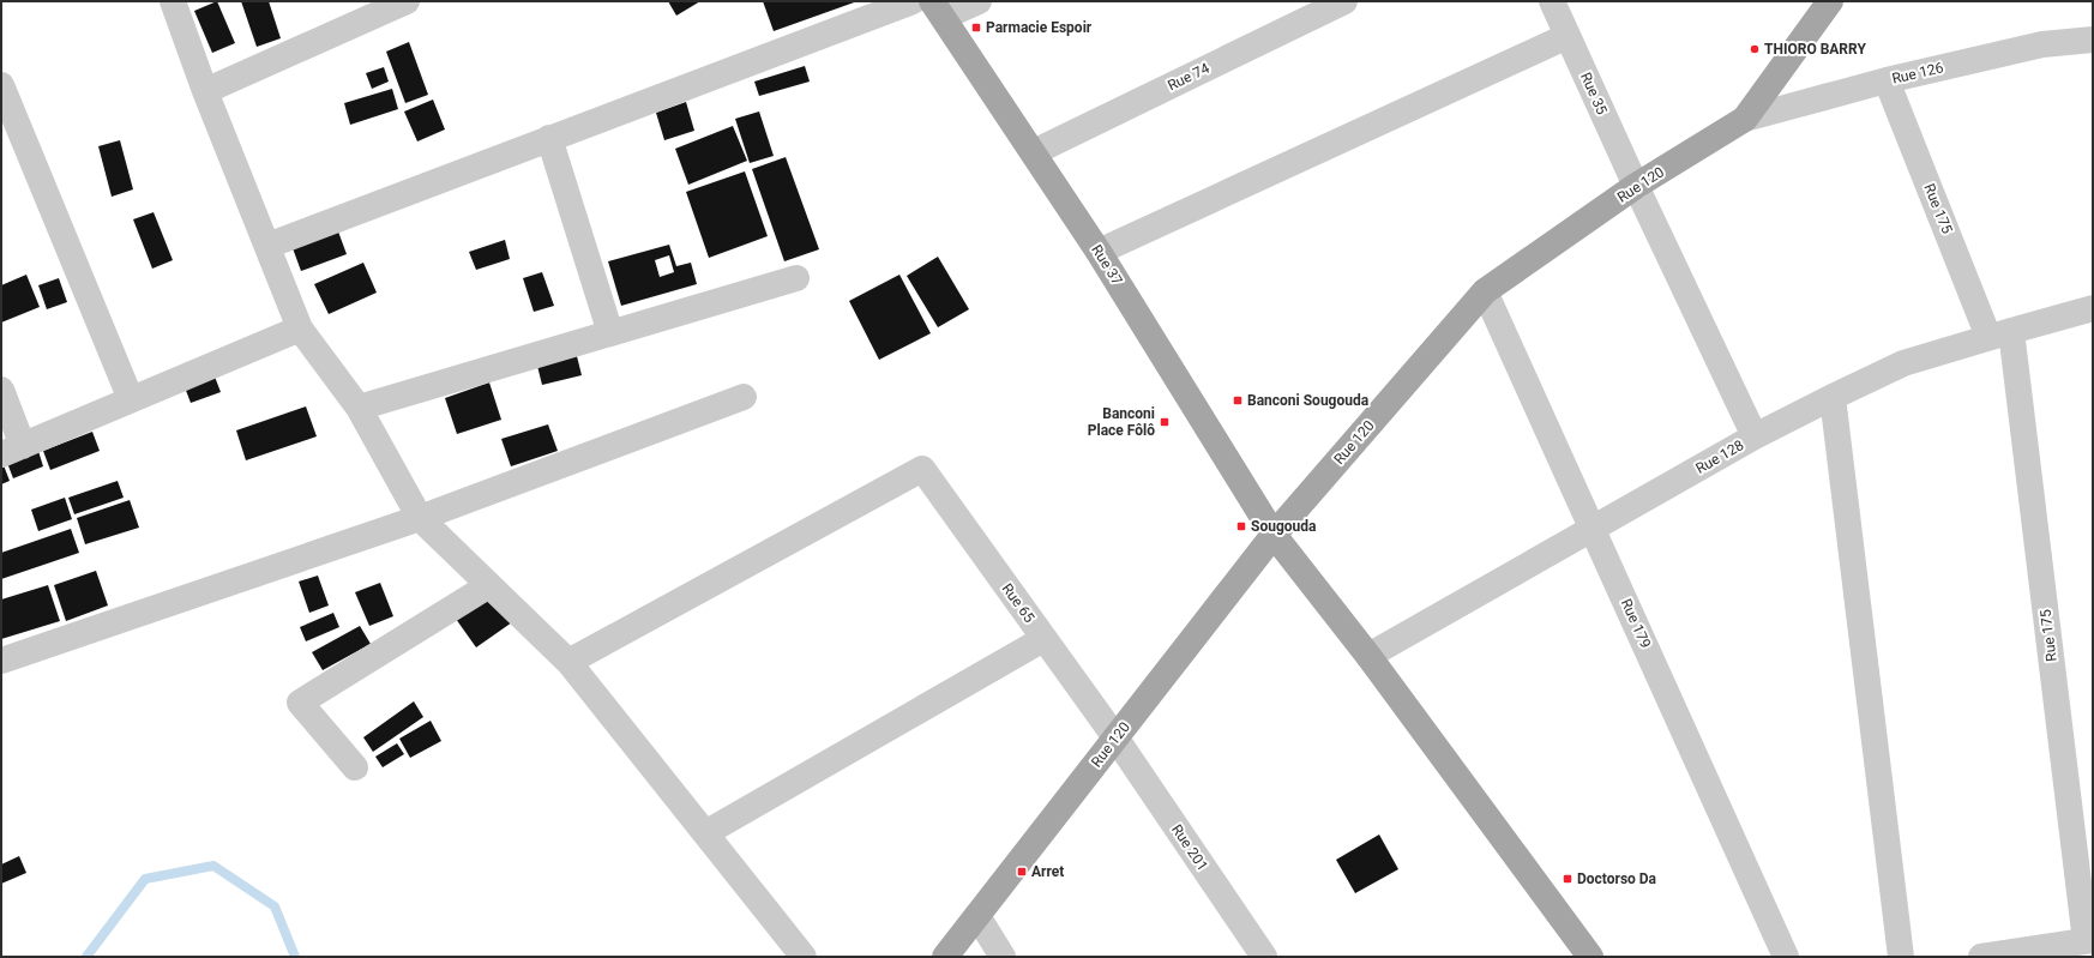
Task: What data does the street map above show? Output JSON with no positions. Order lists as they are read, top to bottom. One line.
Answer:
{"streets":{"main road":["Rue 120","Rue 37"],"street":["Rue 126","Rue 74","Rue 35","Rue 175","Rue 128","Rue 65","Rue 179","Rue 201"]},"crossings":[["Rue 126","Rue 120"],["Rue 126","Rue 175"],["Rue 74","Rue 37"],["Rue 35","Rue 120"],["Rue 35","Rue 128"],["Rue 120","Rue 37"],["Rue 120","Rue 65"],["Rue 120","Rue 179"],["Rue 120","Rue 201"],["Rue 175","Rue 128"],["Rue 37","Rue 128"],["Rue 128","Rue 179"],["Rue 65","Rue 201"]],"places":{"transit":["Parmacie Espoir","Banconi Sougouda","Banconi Place Fôlô","Sougouda","Arret","Doctorso Da"],"other":["THIORO BARRY"]}}
